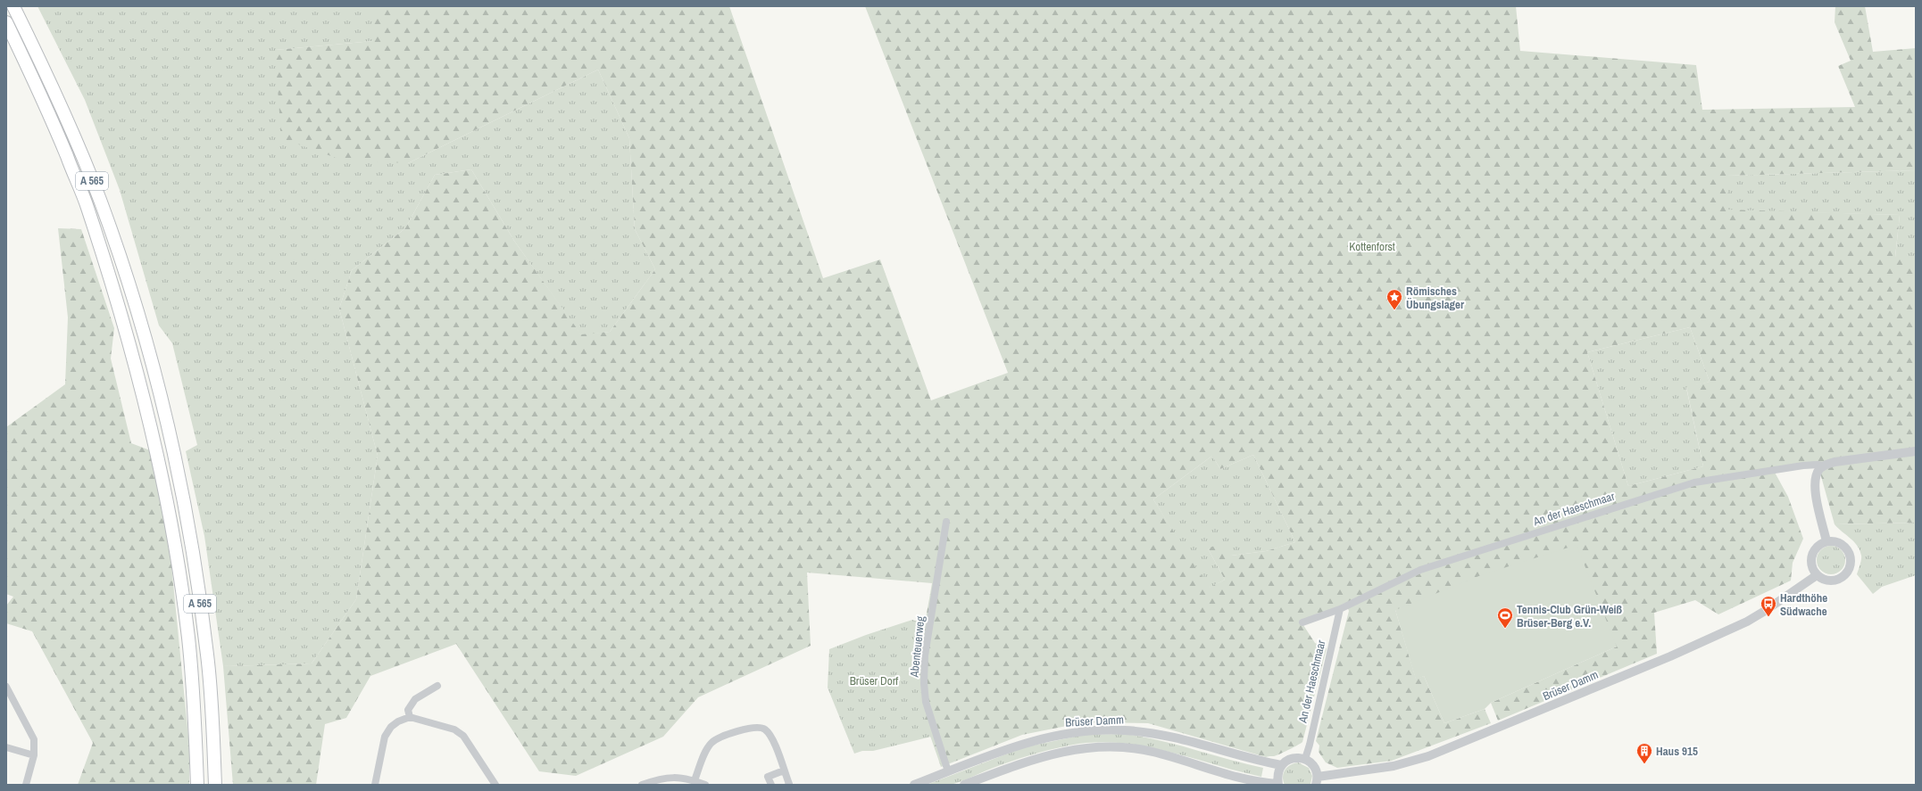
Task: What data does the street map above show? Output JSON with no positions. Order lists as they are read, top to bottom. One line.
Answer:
{"streets":{"highway":["A 565"],"street":["An der Haeschmaar","Abenteuerweg","Brüser Damm"]},"crossings":[["An der Haeschmaar","Brüser Damm"],["Abenteuerweg","Brüser Damm"]],"parks":["Kottenforst","Brüser Dorf"],"places":{"place":["Römisches Übungslager"],"bus stop":["Hardthöhe Südwache"],"sports":["Tennis-Club Grün-Weiß Brüser-Berg e.V."],"building":["Haus 915"]}}
